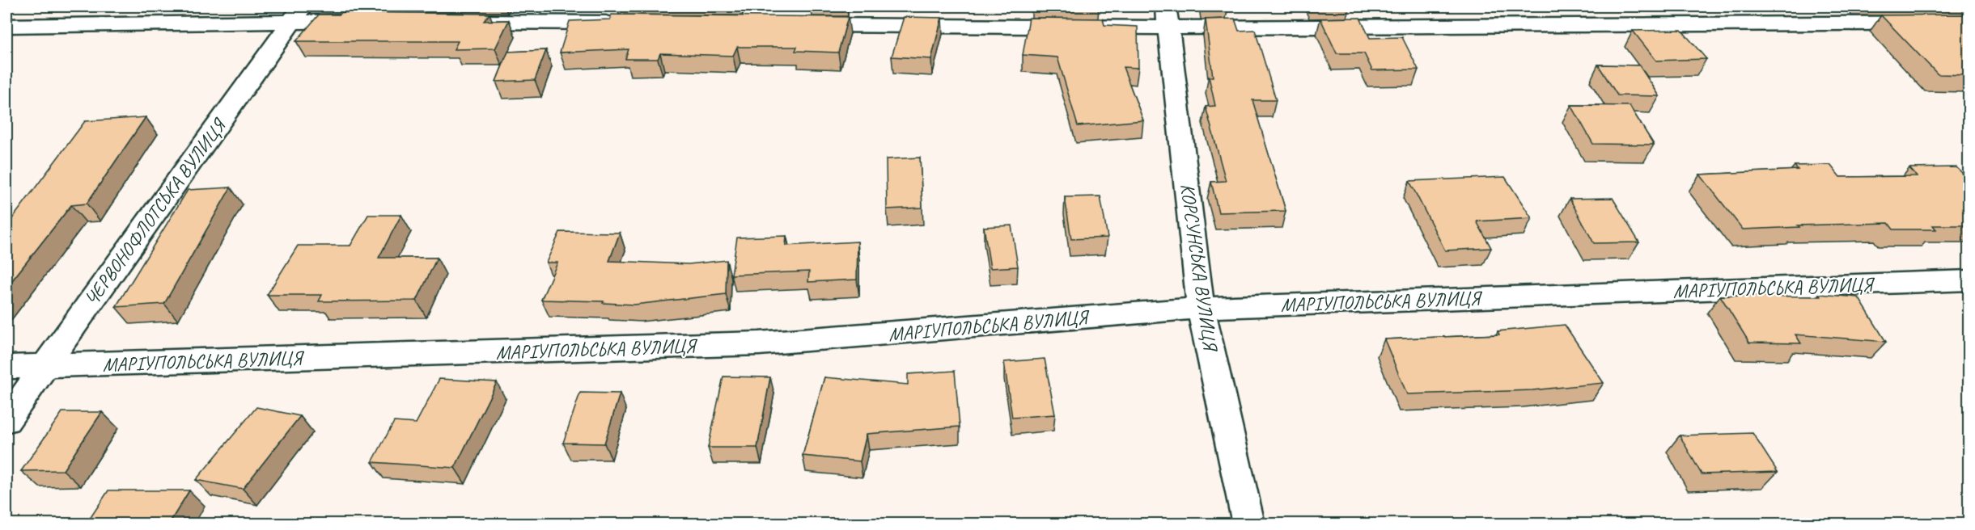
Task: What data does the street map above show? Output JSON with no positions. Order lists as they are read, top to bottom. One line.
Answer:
{"streets":{"street":["ЧЕРВОНОФЛОТСЬКА ВУЛИЦЯ","КОРСУНСЬКА ВУЛИЦЯ","МАРІУПОЛЬСЬКА ВУЛИЦЯ"]},"crossings":[["ЧЕРВОНОФЛОТСЬКА ВУЛИЦЯ","МАРІУПОЛЬСЬКА ВУЛИЦЯ"],["КОРСУНСЬКА ВУЛИЦЯ","МАРІУПОЛЬСЬКА ВУЛИЦЯ"]]}
